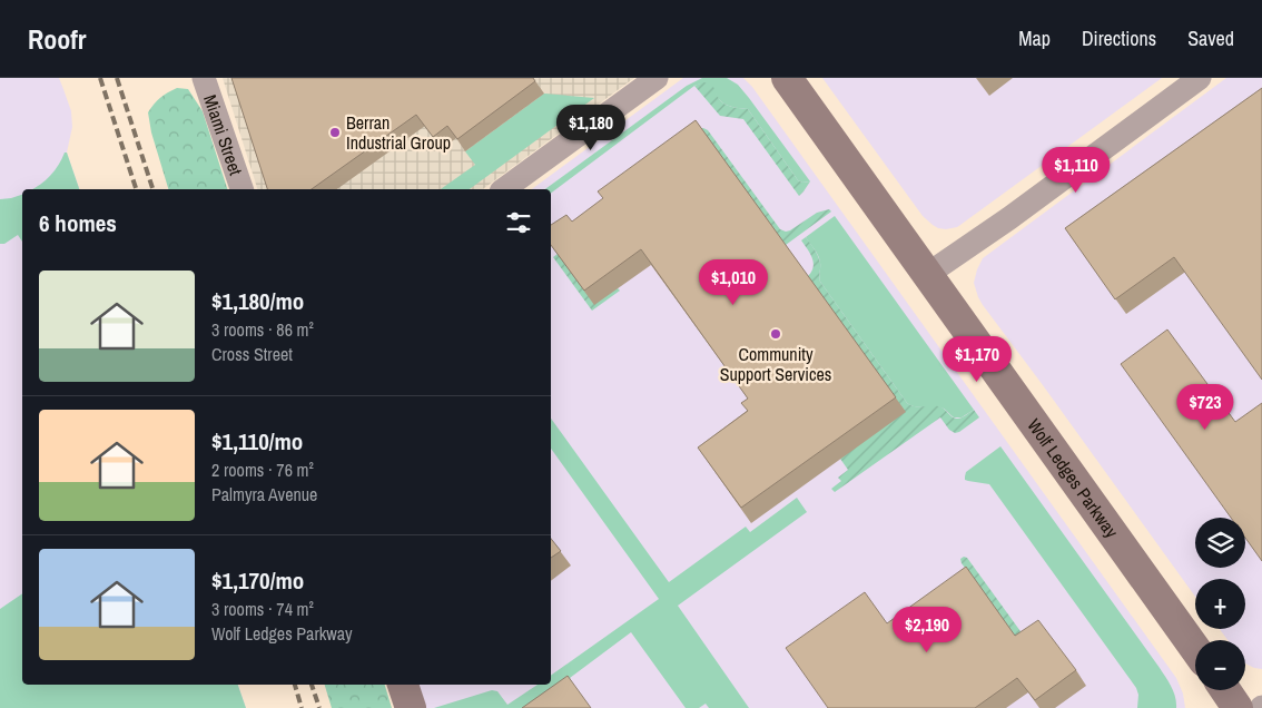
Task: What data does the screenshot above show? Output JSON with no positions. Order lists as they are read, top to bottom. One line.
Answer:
{"streets":{"main road":["Wolf Ledges Parkway"],"street":["Miami Street"]},"places":["Berran Industrial Group","Community Support Services"],"page":{"header":"Roofr","nav":["Map","Directions","Saved"],"price":["$1,180","$1,110","$1,010","$1,170","$723","$2,190"],"heading":"6 homes","list":[{"name":"$1,180/mo","note":"3 rooms · 86 m² · Cross Street"},{"name":"$1,110/mo","note":"2 rooms · 76 m² · Palmyra Avenue"},{"name":"$1,170/mo","note":"3 rooms · 74 m² · Wolf Ledges Parkway"}],"map_buttons":["+","−"]}}
